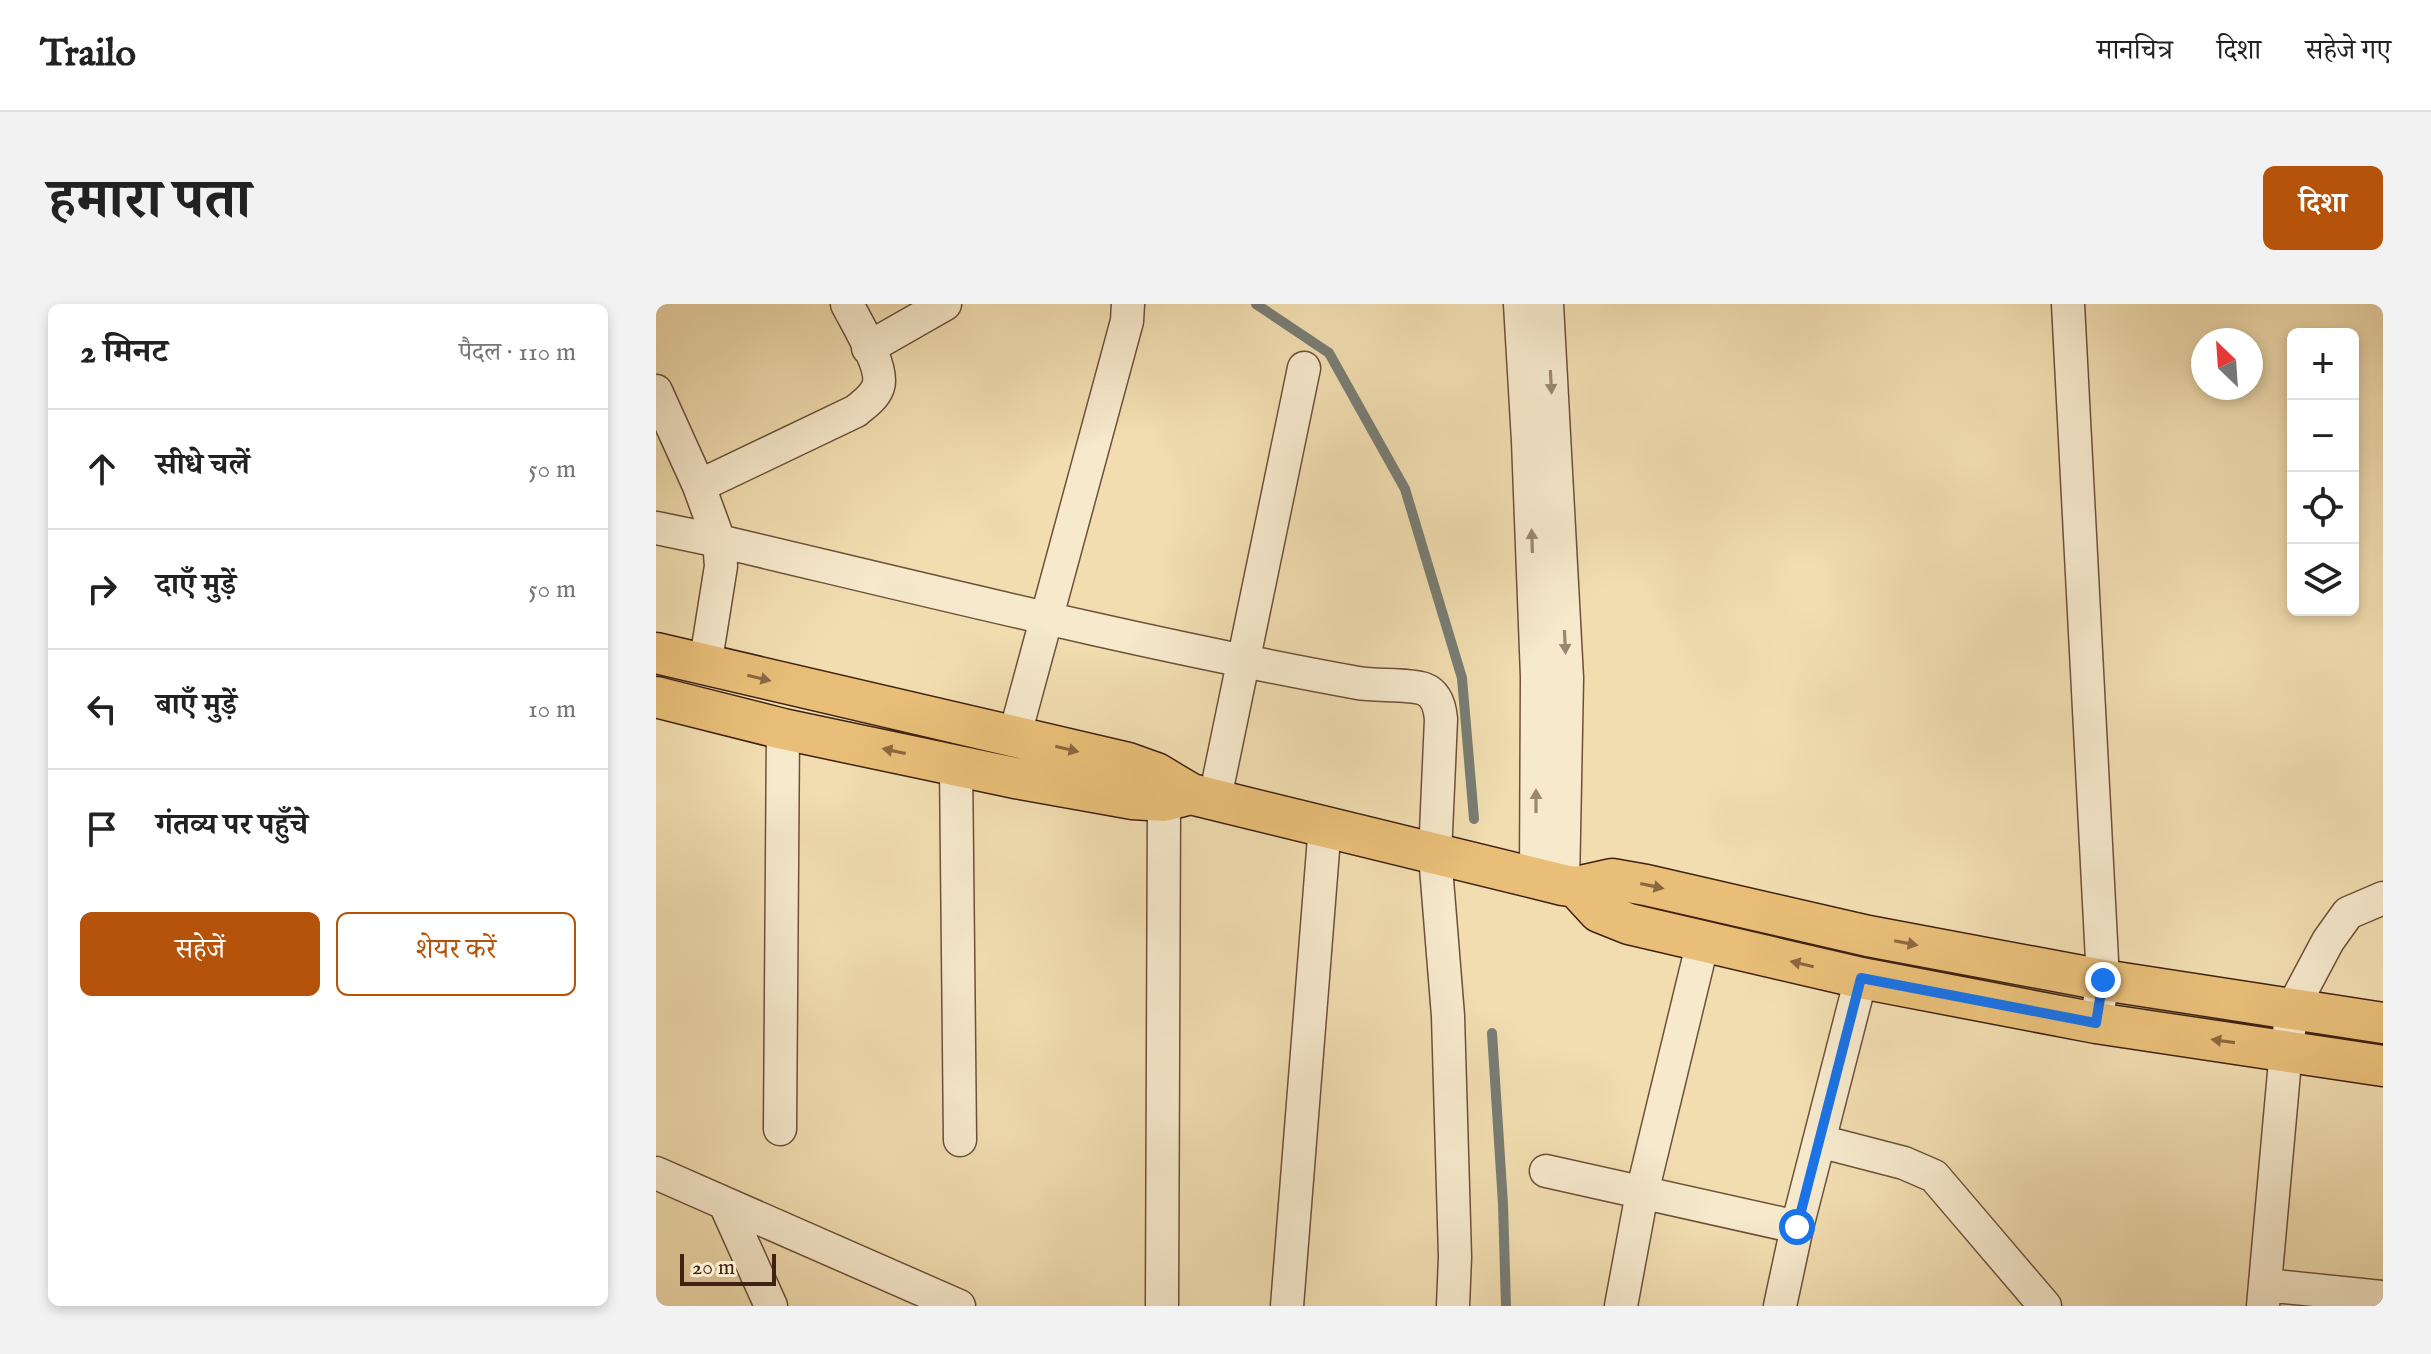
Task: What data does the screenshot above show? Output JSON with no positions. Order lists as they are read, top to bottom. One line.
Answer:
{"scale_bar":"20 m","north":"top left","page":{"header":"Trailo","nav":["मानचित्र","दिशा","सहेजे गए"],"title":"हमारा पता","buttons":["दिशा",["सहेजें","शेयर करें"]],"heading":["2 मिनट","पैदल · 110 m"],"map_buttons":["+","−"],"list":[["सीधे चलें","50 m"],["दाएँ मुड़ें","50 m"],["बाएँ मुड़ें","10 m"],"गंतव्य पर पहुँचे"],"scale":"20 m"}}
